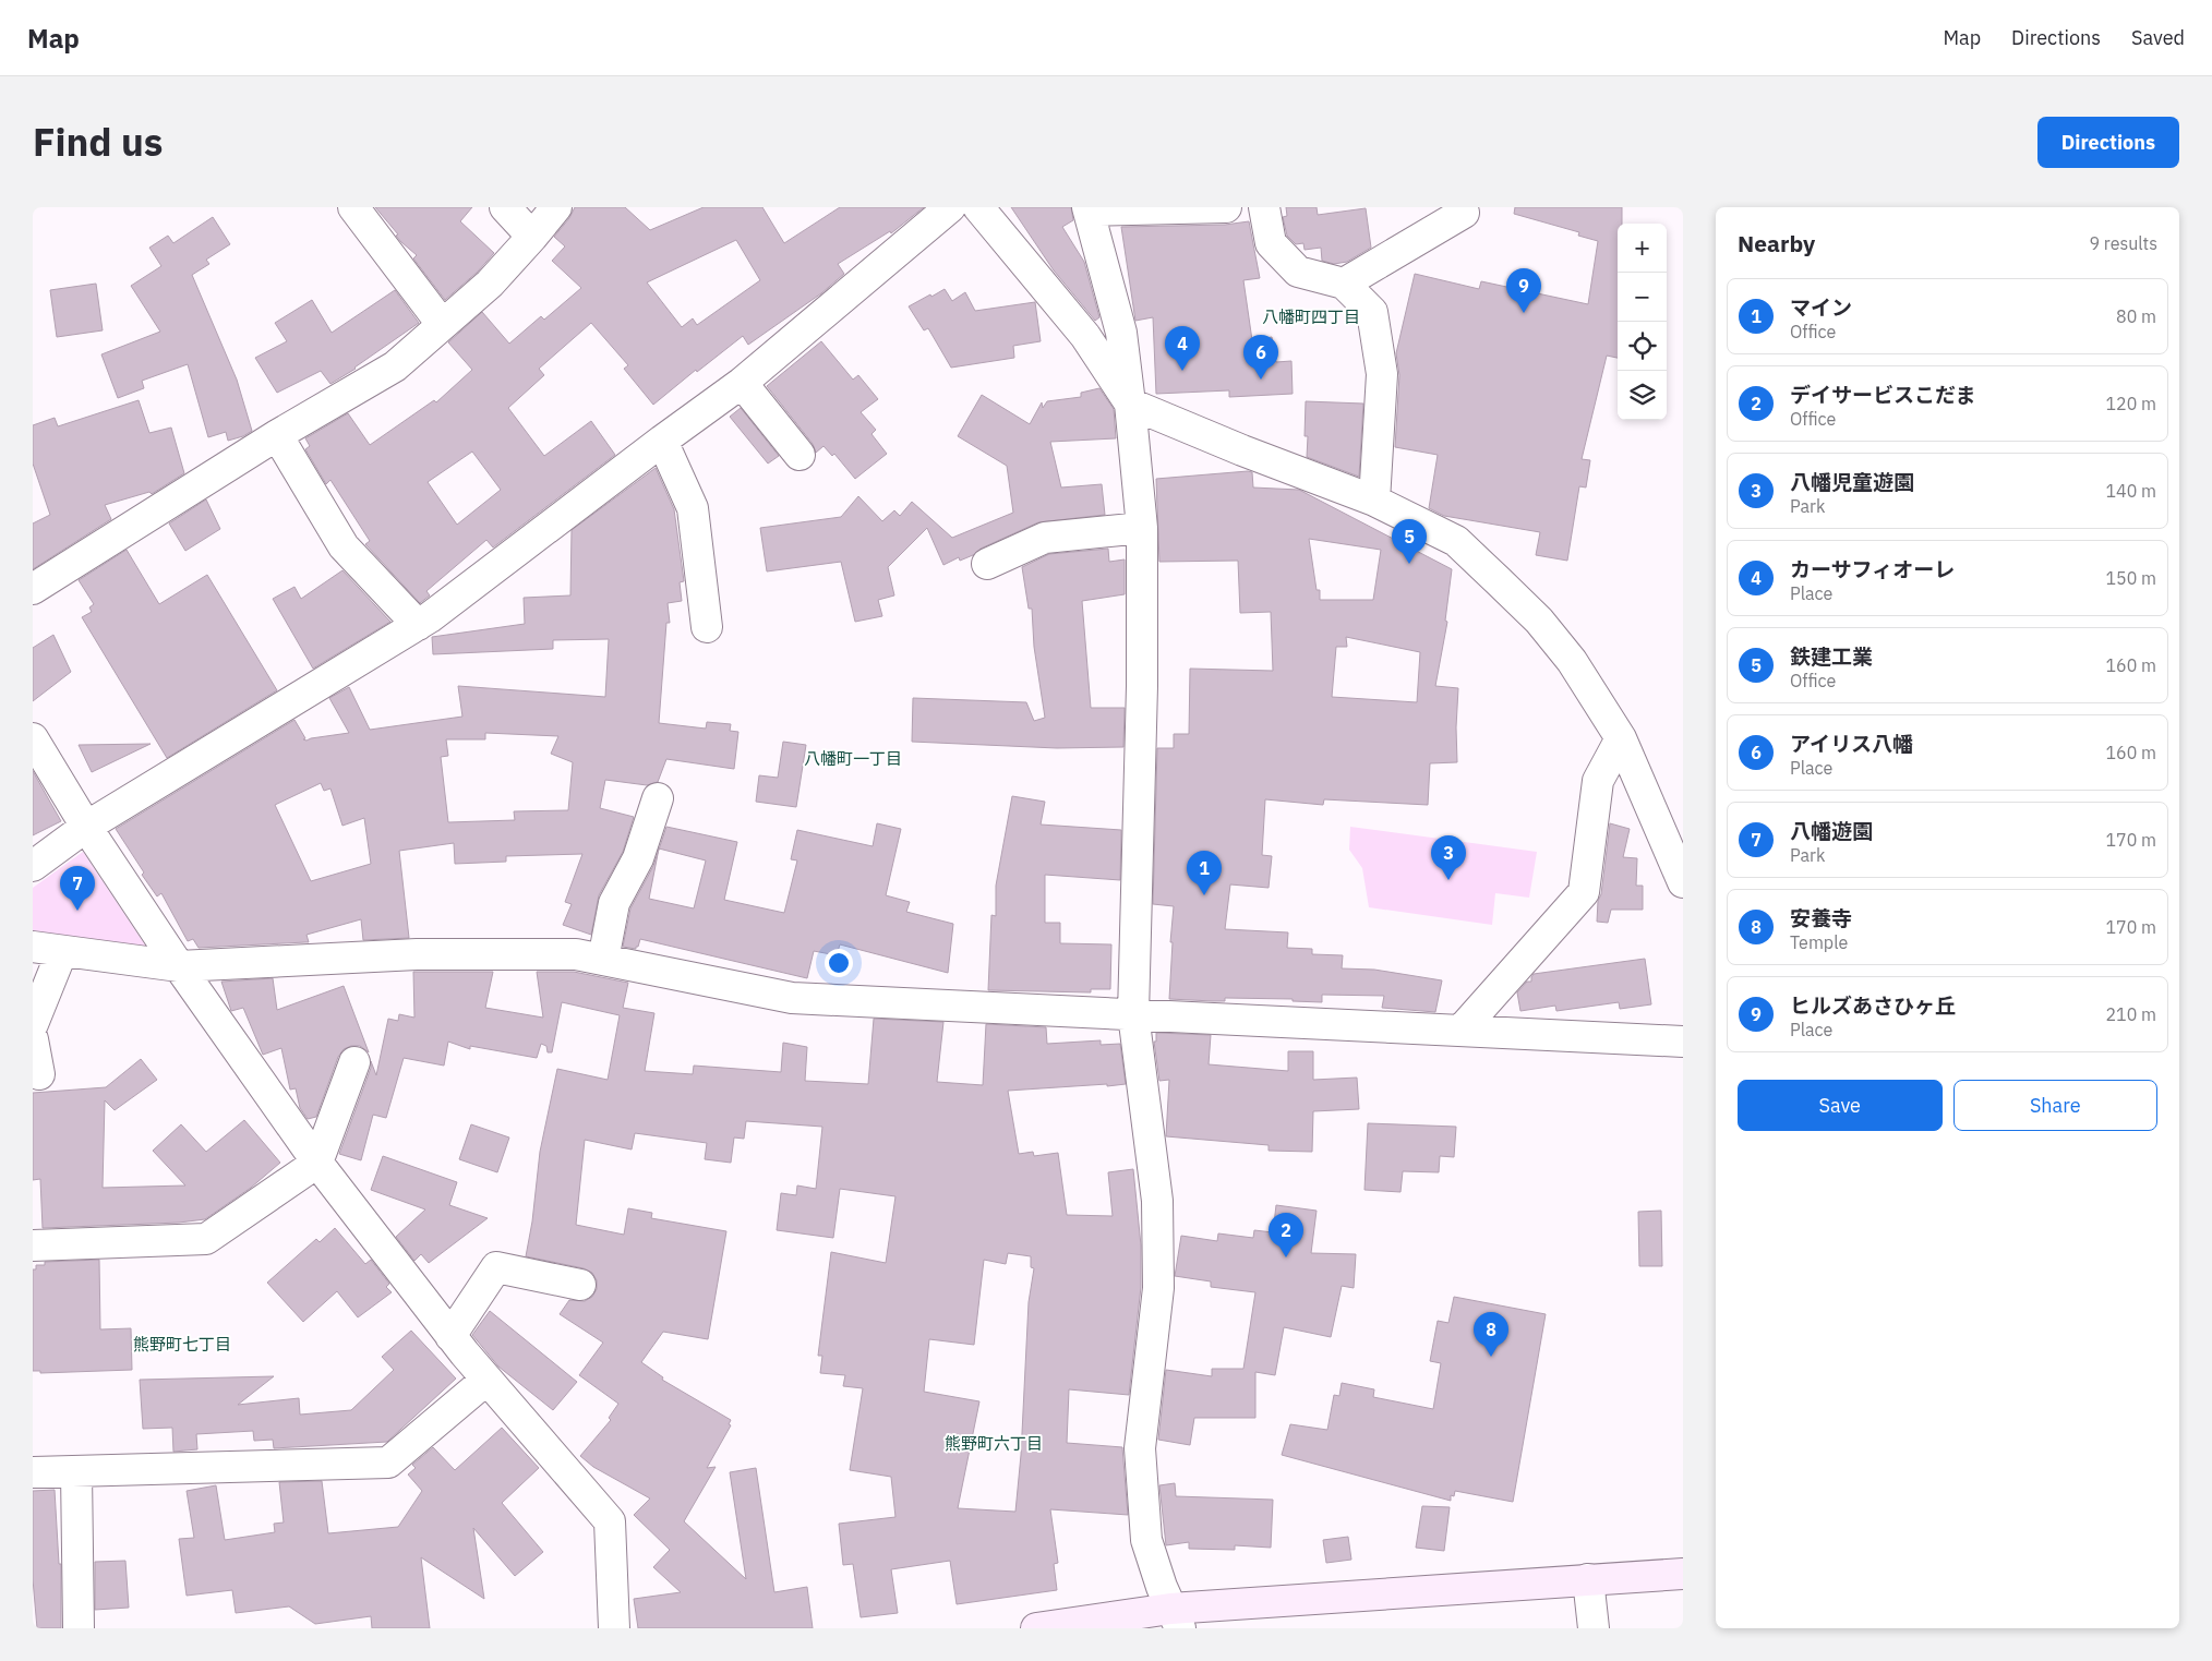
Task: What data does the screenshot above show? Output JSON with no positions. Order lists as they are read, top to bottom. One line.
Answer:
{"districts":["八幡町四丁目","八幡町一丁目","熊野町七丁目","熊野町六丁目"],"page":{"header":"Map","nav":["Map","Directions","Saved"],"title":"Find us","buttons":["Directions",["Save","Share"]],"heading":["Nearby","9 results"],"map_buttons":["+","−"],"pins":["9","4","6","5","3","1","7","2","8"],"list":[{"mark":"1","name":"マイン","note":"Office","value":"80 m"},{"mark":"2","name":"デイサービスこだま","note":"Office","value":"120 m"},{"mark":"3","name":"八幡児童遊園","note":"Park","value":"140 m"},{"mark":"4","name":"カーサフィオーレ","note":"Place","value":"150 m"},{"mark":"5","name":"鉄建工業","note":"Office","value":"160 m"},{"mark":"6","name":"アイリス八幡","note":"Place","value":"160 m"},{"mark":"7","name":"八幡遊園","note":"Park","value":"170 m"},{"mark":"8","name":"安養寺","note":"Temple","value":"170 m"},{"mark":"9","name":"ヒルズあさひヶ丘","note":"Place","value":"210 m"}]}}
